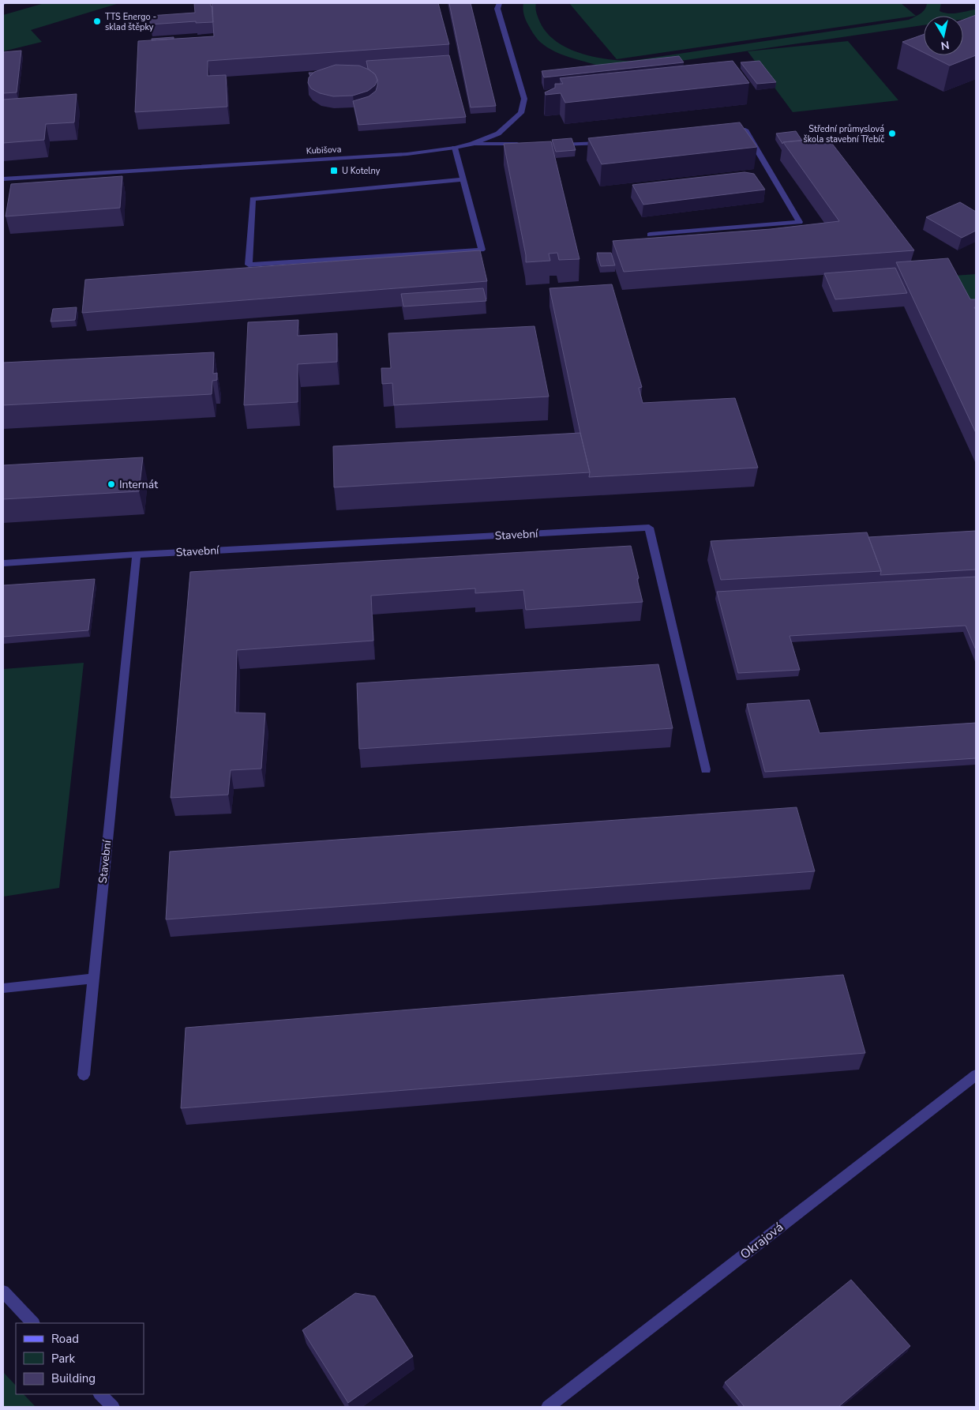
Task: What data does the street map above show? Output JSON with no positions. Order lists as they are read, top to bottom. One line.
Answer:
{"streets":{"street":["Kubišova","Stavební","Okrajová"]},"places":{"other":["TTS Energo - sklad štěpky","Střední průmyslová škola stavební Třebíč","Internát"],"transit":["U Kotelny"]},"legend":["Road","Park","Building"],"north":"bottom"}
